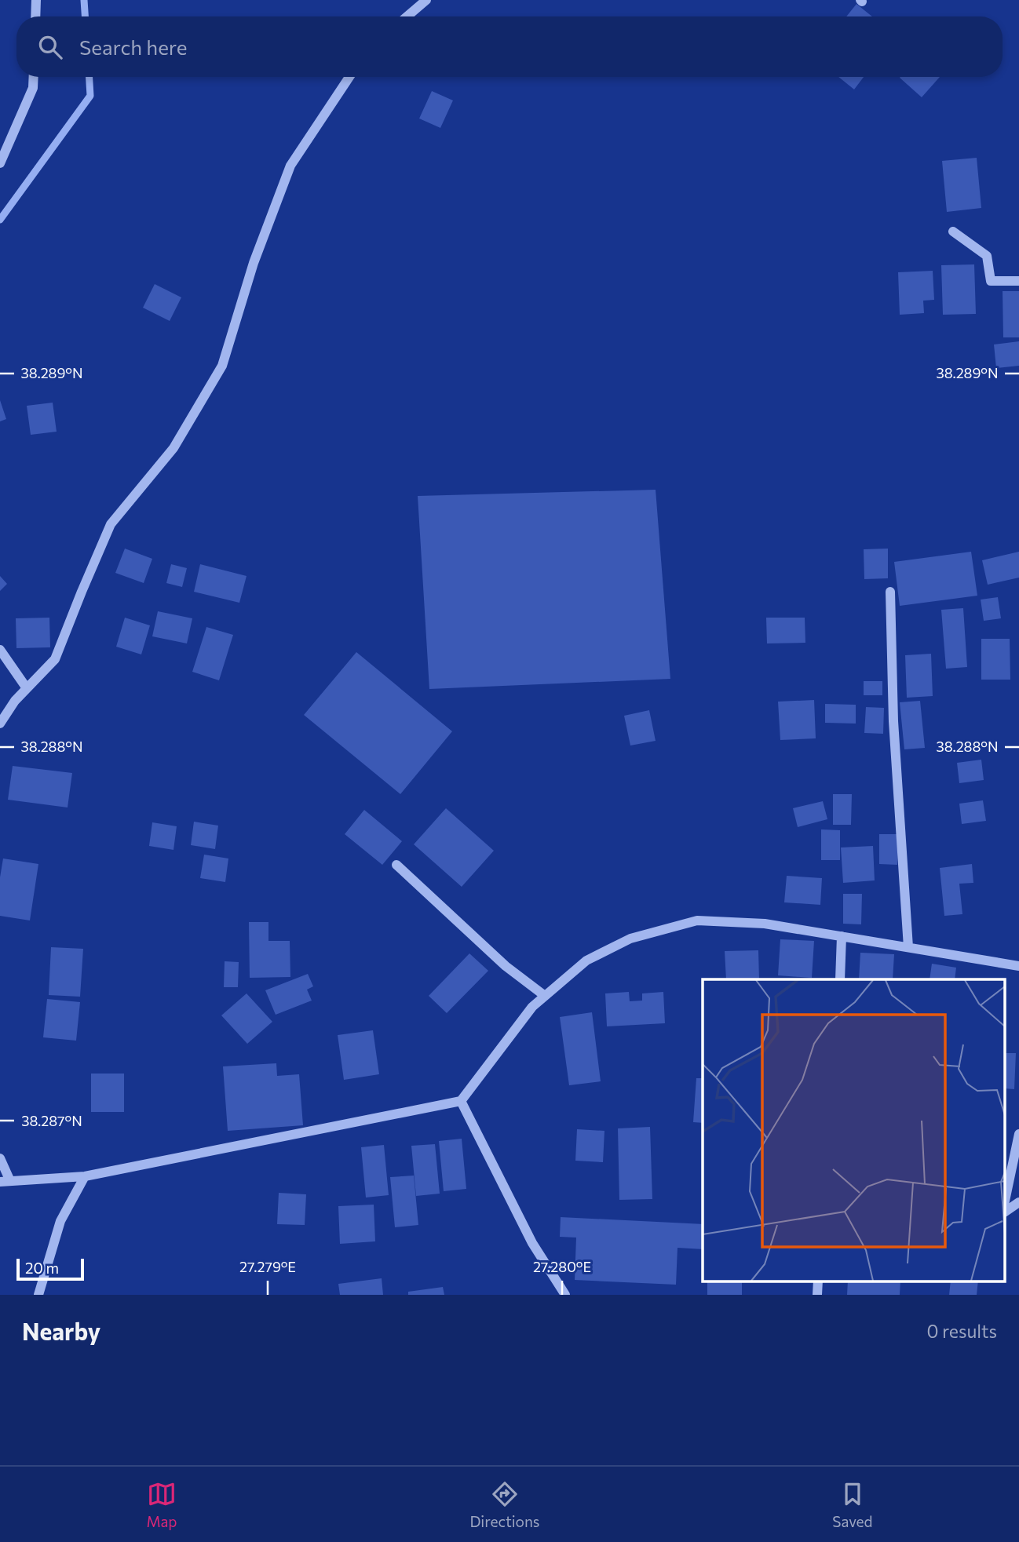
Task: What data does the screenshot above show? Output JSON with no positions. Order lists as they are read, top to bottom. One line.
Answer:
{"scale_bar":"20 m","page":{"search":"Search here","scale":"20 m","heading":["Nearby","0 results"],"nav":["Map","Directions","Saved"]},"coordinates":["38.289°N","38.288°N","38.287°N","27.279°E","27.280°E"]}
